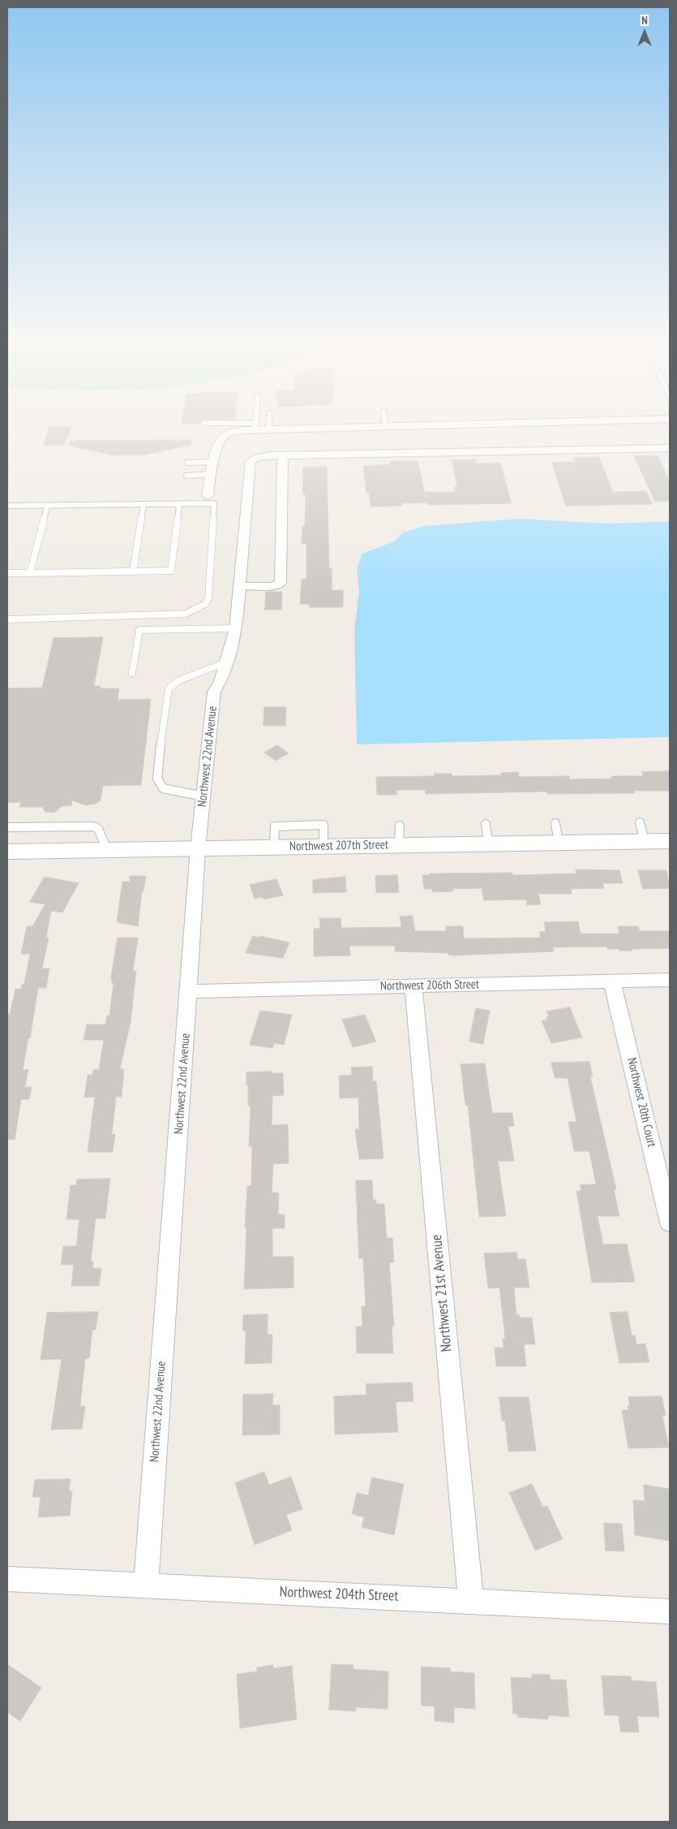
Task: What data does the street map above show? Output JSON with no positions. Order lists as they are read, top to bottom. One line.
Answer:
{"streets":{"street":["Northwest 22nd Avenue","Northwest 207th Street","Northwest 206th Street","Northwest 20th Court","Northwest 21st Avenue","Northwest 204th Street"]},"crossings":[["Northwest 22nd Avenue","Northwest 207th Street"],["Northwest 22nd Avenue","Northwest 206th Street"],["Northwest 22nd Avenue","Northwest 204th Street"],["Northwest 206th Street","Northwest 20th Court"],["Northwest 206th Street","Northwest 21st Avenue"],["Northwest 21st Avenue","Northwest 204th Street"]],"north":"top"}
